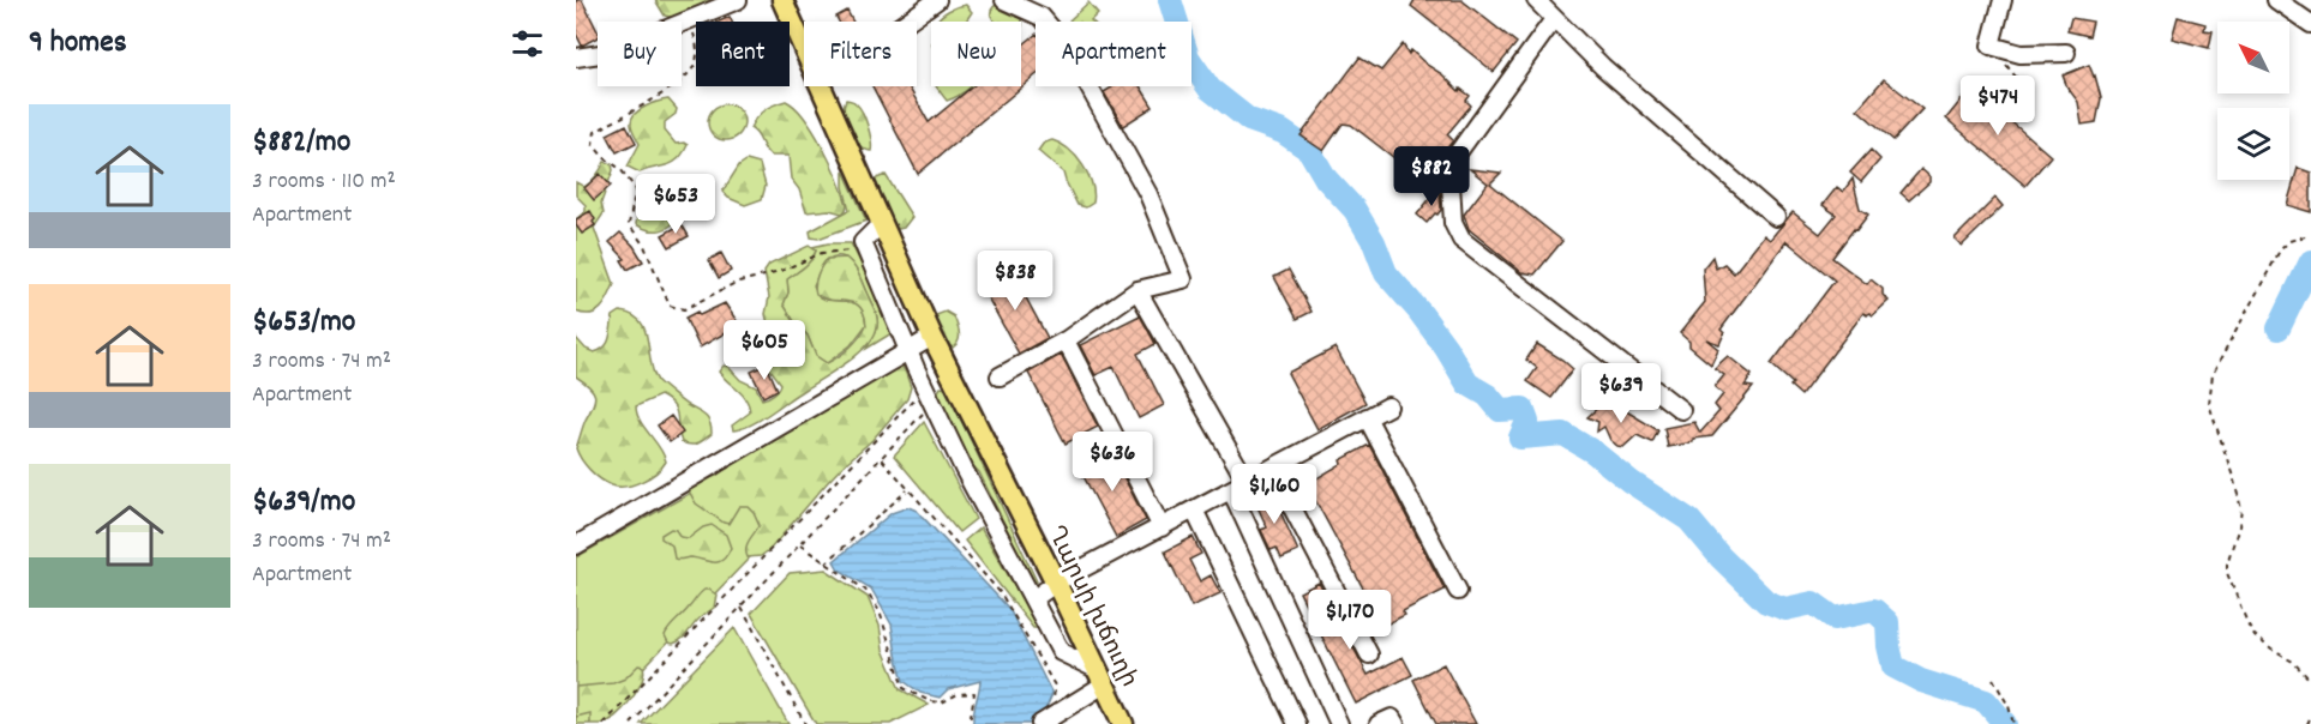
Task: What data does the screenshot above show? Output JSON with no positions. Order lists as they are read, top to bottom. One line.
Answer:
{"streets":{"main road":["Ղարսի խճուղի"]},"north":"top left","page":{"heading":"9 homes","chip":["Buy","Rent","Filters","New","Apartment"],"price":["$474","$882","$653","$838","$605","$639","$636","$1,160","$1,170"],"list":[{"name":"$882/mo","note":"3 rooms · 110 m² · Apartment"},{"name":"$653/mo","note":"3 rooms · 74 m² · Apartment"},{"name":"$639/mo","note":"3 rooms · 74 m² · Apartment"}]}}
